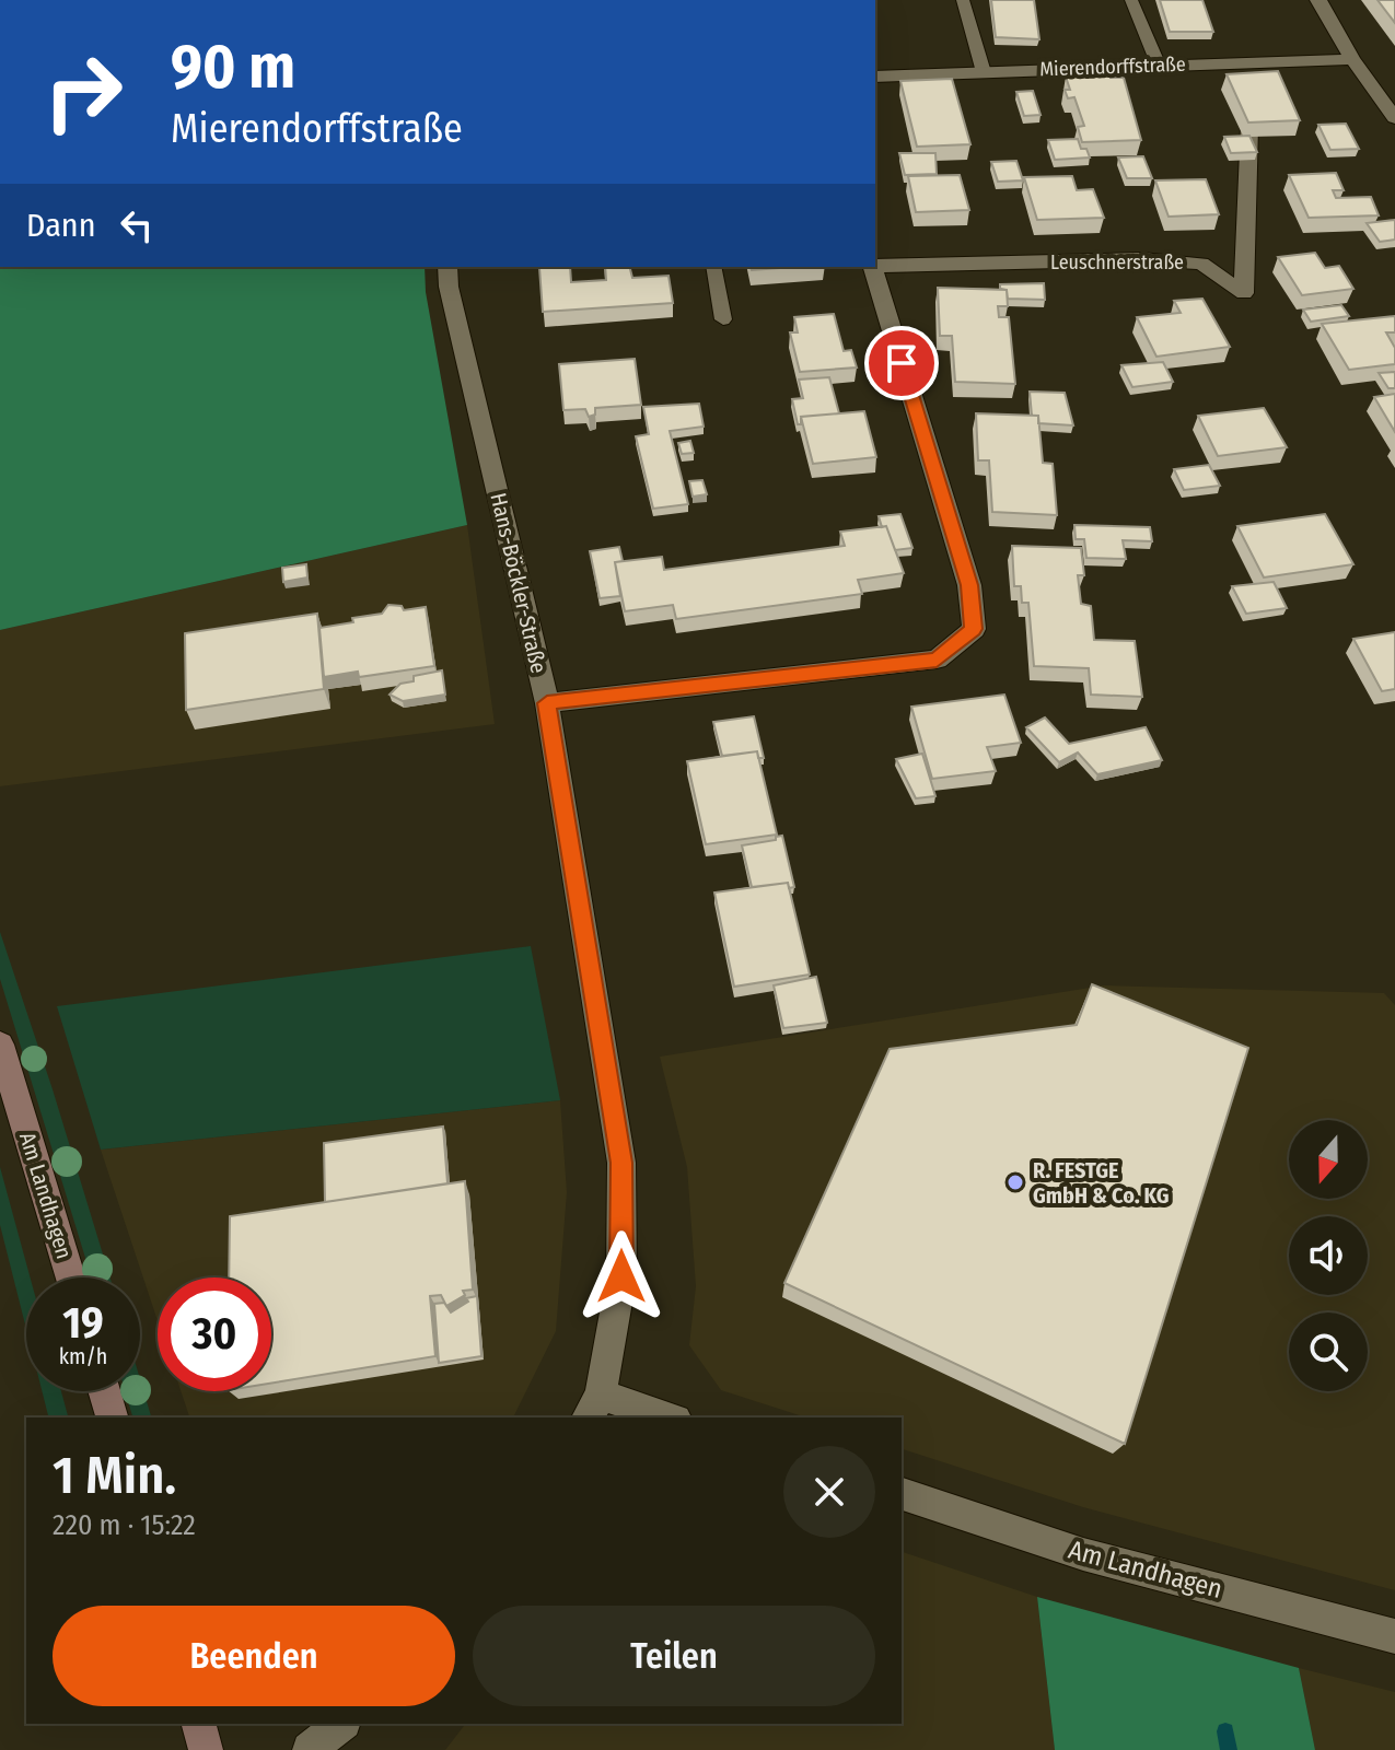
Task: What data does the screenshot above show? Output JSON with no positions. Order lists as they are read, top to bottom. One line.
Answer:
{"streets":{"street":["Mierendorffstraße","Leuschnerstraße","Hans-Böckler-Straße","Am Landhagen"]},"places":["R. FESTGE GmbH & Co. KG"],"north":"bottom","page":{"turn":["90 m","Mierendorffstraße"],"then":"Dann","speed":"19 km/h","limit":"30","heading":["1 Min.","220 m · 15:22"],"buttons":["Beenden","Teilen"]}}
